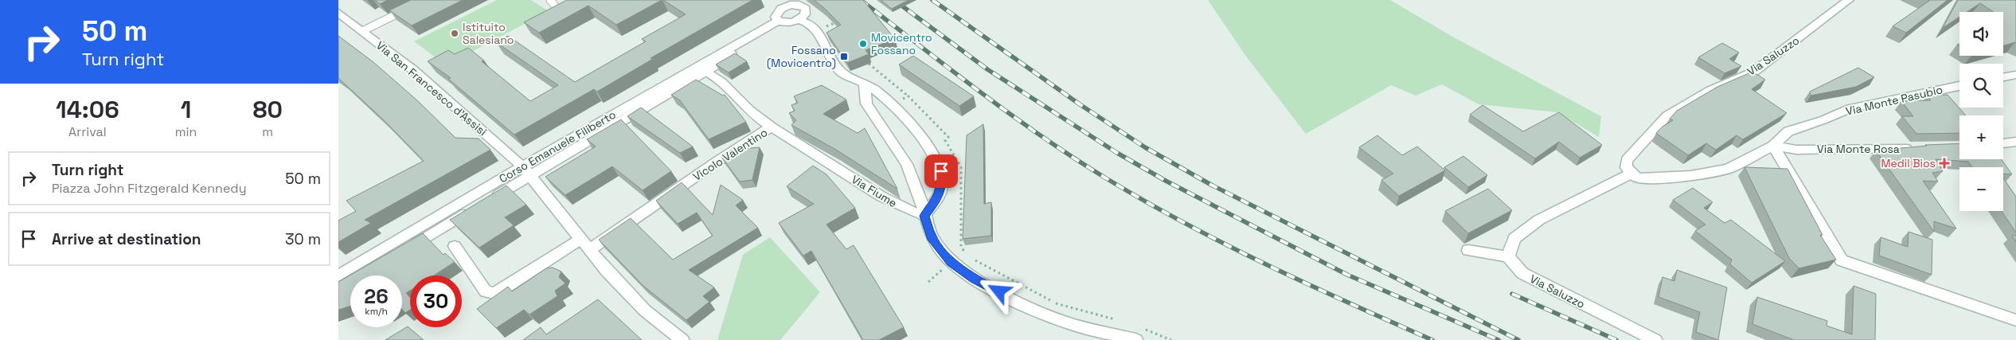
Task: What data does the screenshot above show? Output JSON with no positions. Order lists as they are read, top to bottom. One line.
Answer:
{"streets":{"street":["Via Saluzzo","Via San Francesco d'Assisi","Via Monte Pasubio","Corso Emanuele Filiberto","Via Monte Rosa","Vicolo Valentino","Via Fiume"]},"crossings":[["Via Saluzzo","Via Monte Pasubio"],["Via San Francesco d'Assisi","Corso Emanuele Filiberto"],["Via San Francesco d'Assisi","Vicolo Valentino"],["Via Monte Pasubio","Via Monte Rosa"],["Corso Emanuele Filiberto","Via Fiume"],["Vicolo Valentino","Via Fiume"]],"places":{"other":["Istituito Salesiano","Movicentro Fossano"],"transit":["Fossano (Movicentro)"],"health":["Medil Bios"]},"page":{"turn":["50 m","Turn right"],"map_buttons":["+","−"],"eta":["14:06","Arrival","1","min","80","m"],"list":[{"name":"Turn right","note":"Piazza John Fitzgerald Kennedy","value":"50 m"},{"name":"Arrive at destination","value":"30 m"}],"speed":"26 km/h","limit":"30"}}
